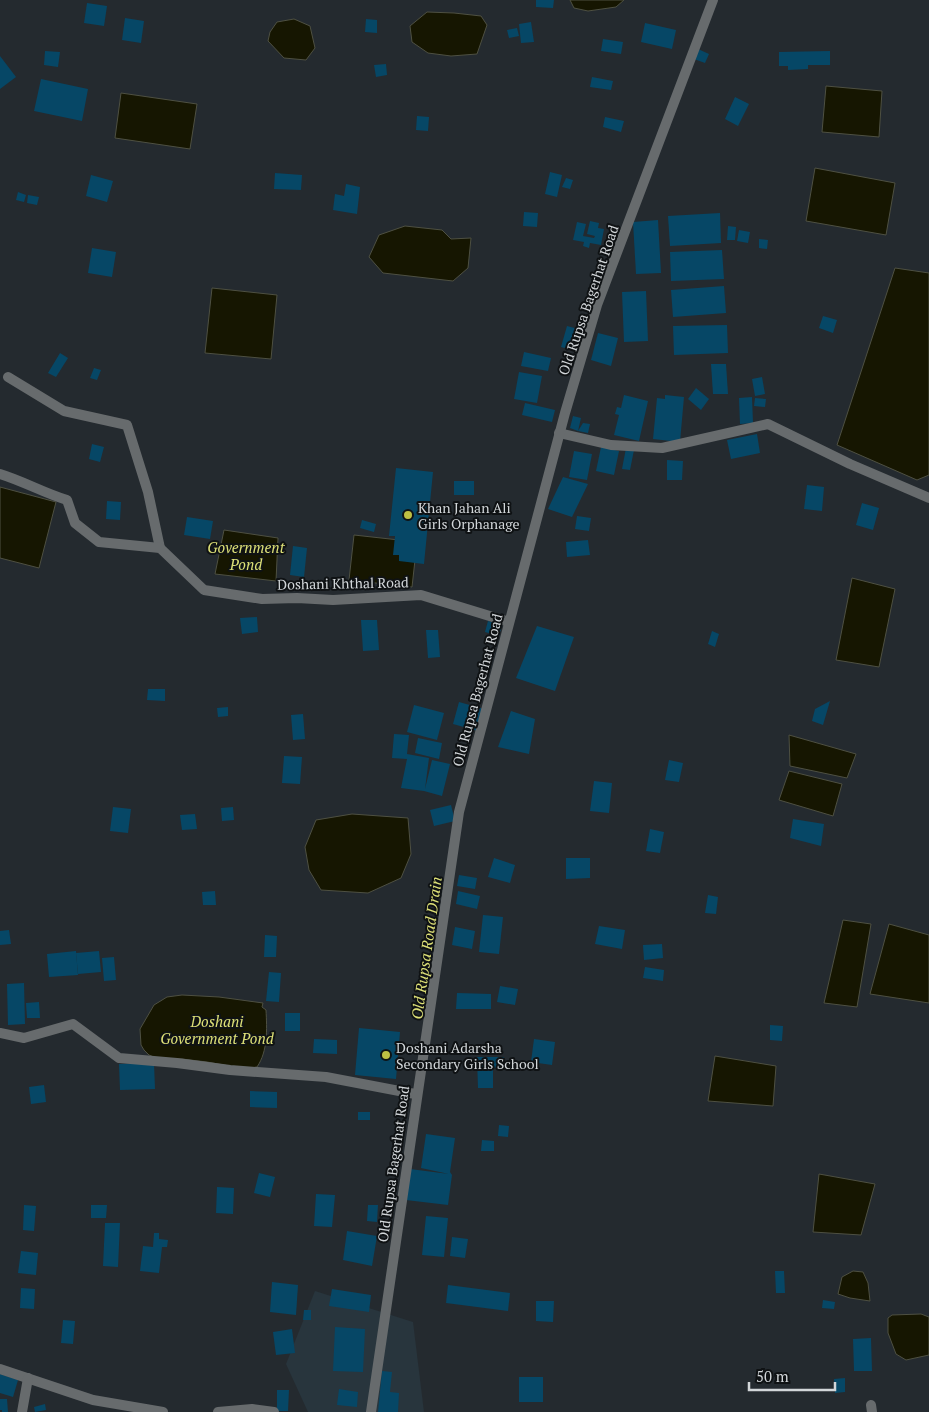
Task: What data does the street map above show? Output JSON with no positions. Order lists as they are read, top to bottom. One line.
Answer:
{"streets":{"street":["Old Rupsa Bagerhat Road","Doshani Khthal Road"]},"crossings":[["Old Rupsa Bagerhat Road","Doshani Khthal Road"]],"water":["Government Pond","Old Rupsa Road Drain","Doshani Government Pond"],"places":["Khan Jahan Ali Girls Orphanage","Doshani Adarsha Secondary Girls School"],"scale_bar":"50 m"}
